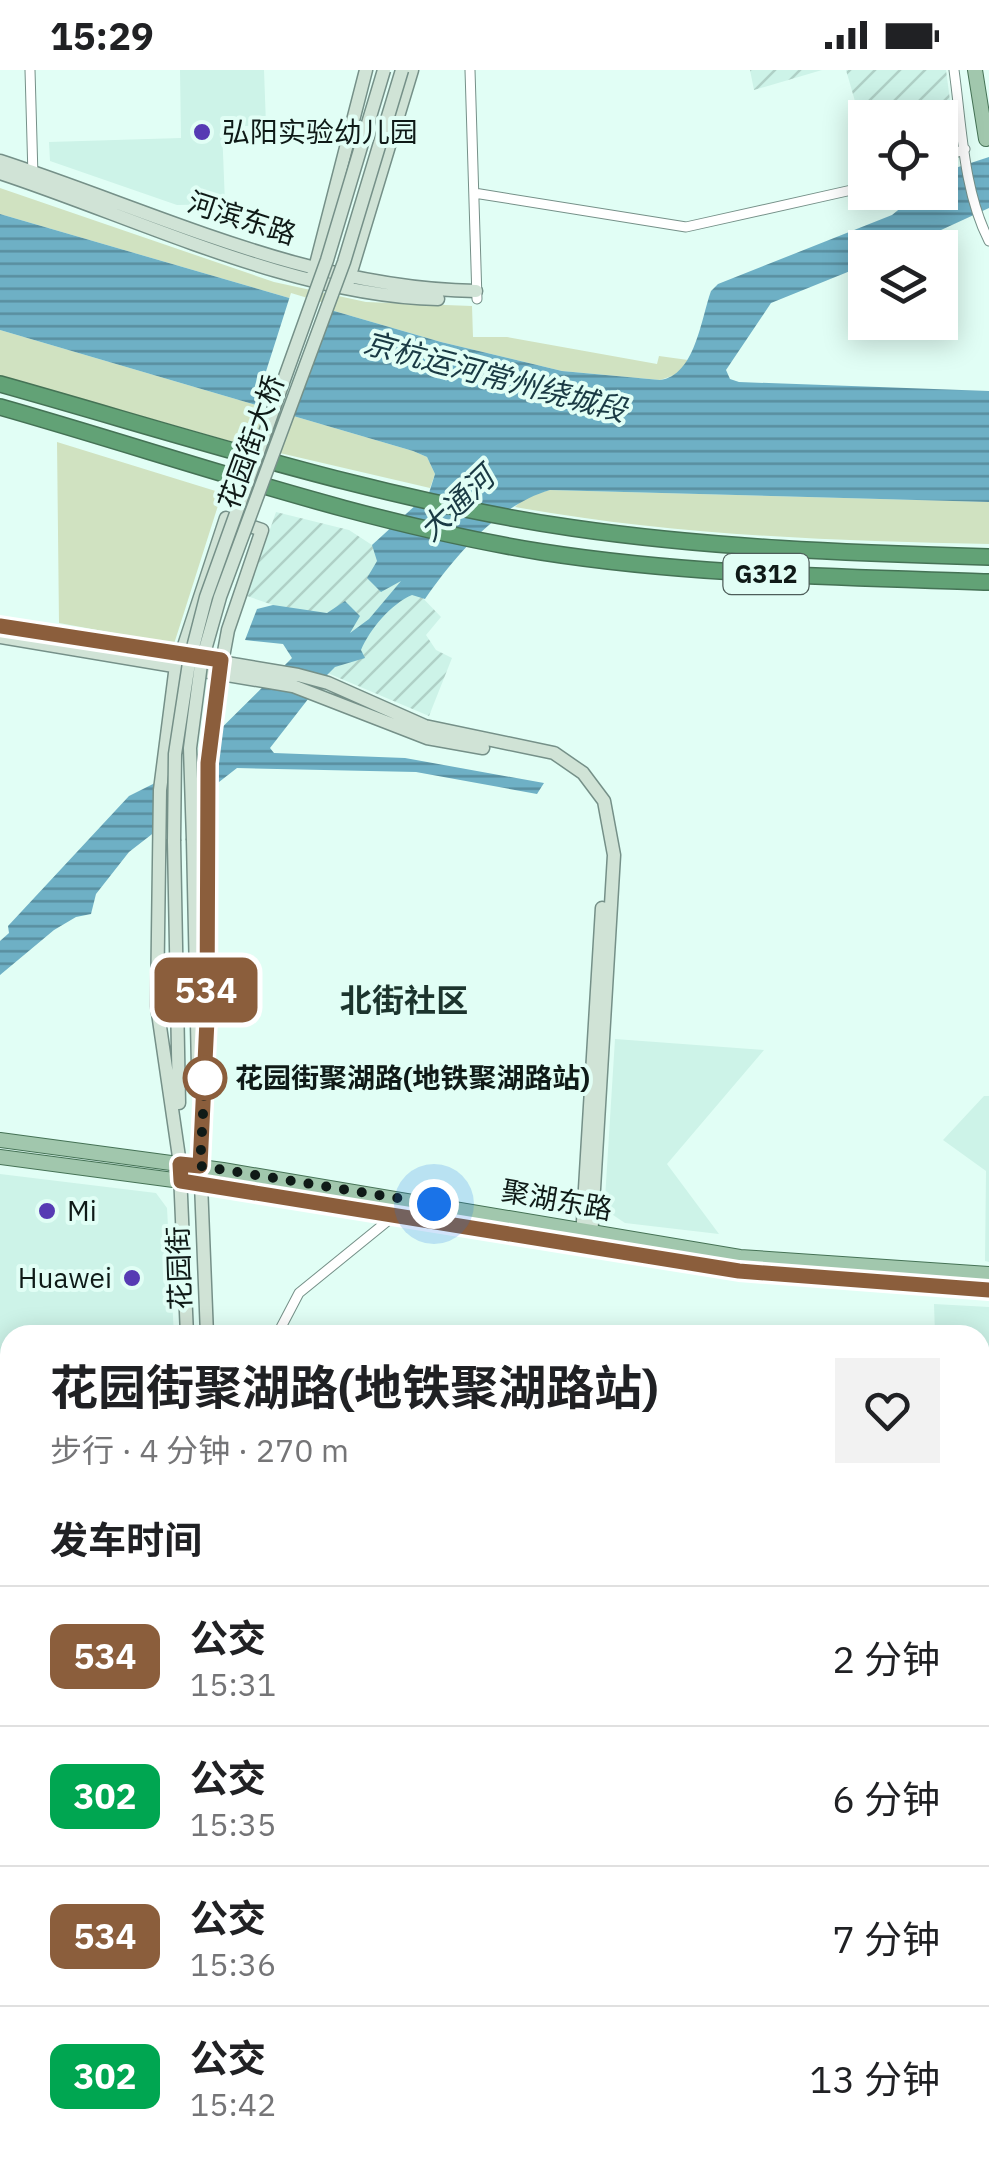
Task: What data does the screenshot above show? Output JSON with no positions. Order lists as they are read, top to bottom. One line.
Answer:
{"streets":{"highway":["G312"],"main road":["河滨东路","花园街大桥","聚湖东路","花园街"]},"crossings":[["花园街大桥","花园街"],["聚湖东路","花园街"]],"districts":["北街社区"],"water":["京杭运河常州绕城段","大通河"],"places":["弘阳实验幼儿园","花园街聚湖路(地铁聚湖路站)","Mi","Huawei"],"lines":["bus line 534"],"page":{"status":"15:29","on_map":"534","heading":[["花园街聚湖路(地铁聚湖路站)","步行 · 4 分钟 · 270 m"],"发车时间"],"list":[{"mark":"534","name":"公交","note":"15:31","value":"2 分钟"},{"mark":"302","name":"公交","note":"15:35","value":"6 分钟"},{"mark":"534","name":"公交","note":"15:36","value":"7 分钟"},{"mark":"302","name":"公交","note":"15:42","value":"13 分钟"}]}}
